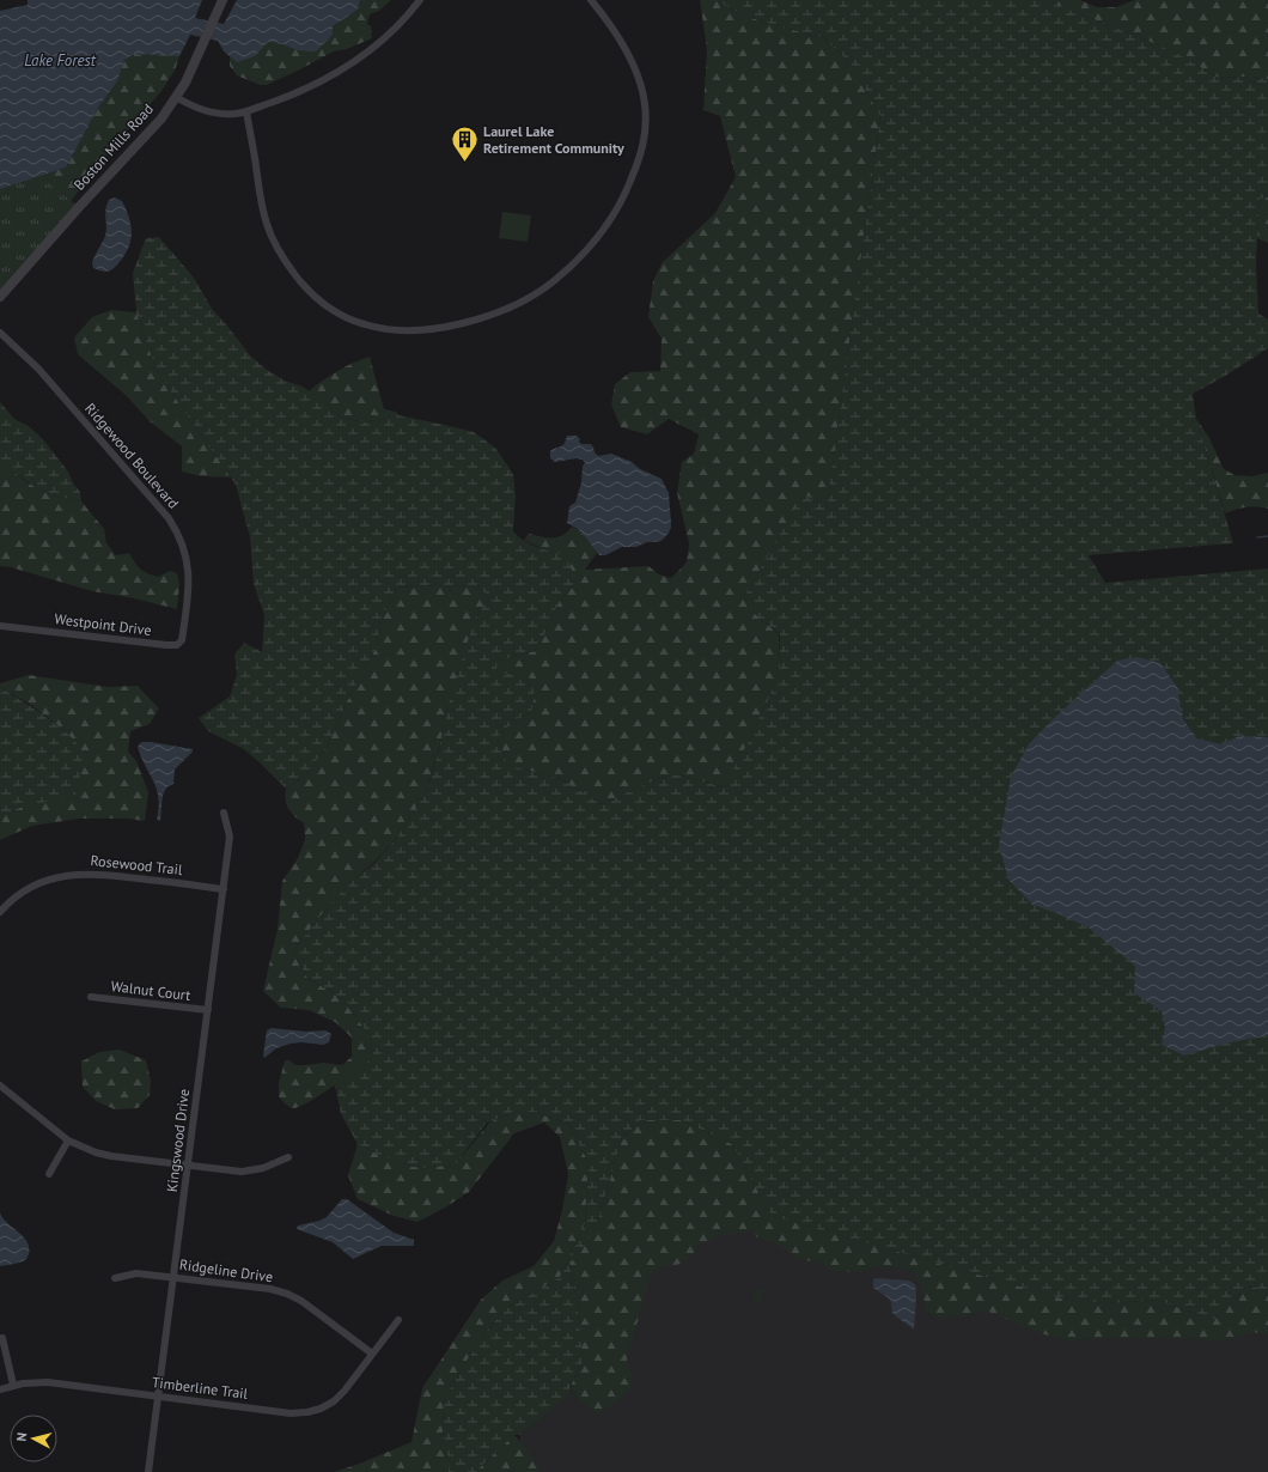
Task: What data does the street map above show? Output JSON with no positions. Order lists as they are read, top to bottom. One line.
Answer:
{"streets":{"street":["Boston Mills Road","Ridgewood Boulevard","Westpoint Drive","Rosewood Trail","Walnut Court","Kingswood Drive","Ridgeline Drive","Timberline Trail"]},"crossings":[["Ridgewood Boulevard","Westpoint Drive"],["Rosewood Trail","Kingswood Drive"],["Walnut Court","Kingswood Drive"],["Kingswood Drive","Ridgeline Drive"],["Kingswood Drive","Timberline Trail"],["Ridgeline Drive","Timberline Trail"]],"water":["Lake Forest"],"places":{"building":["Laurel Lake Retirement Community"]},"north":"left"}
